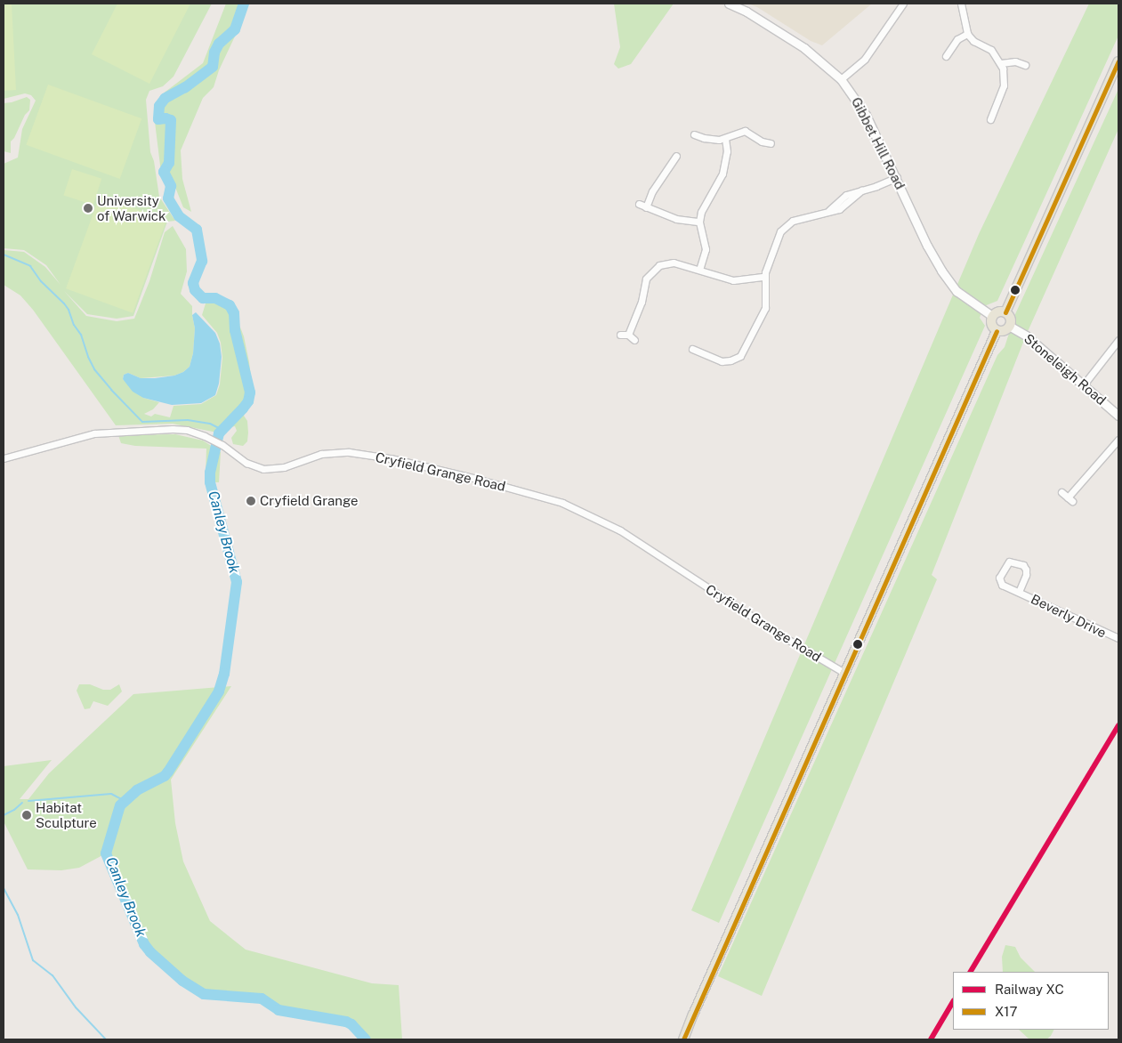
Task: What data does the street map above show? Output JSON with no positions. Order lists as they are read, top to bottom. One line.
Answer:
{"streets":{"street":["Gibbet Hill Road","Stoneleigh Road","Cryfield Grange Road","Beverly Drive"]},"crossings":[["Gibbet Hill Road","Stoneleigh Road"]],"water":["Canley Brook"],"places":["University of Warwick","Cryfield Grange","Habitat Sculpture"],"lines":["transit line X17","rail line XC"],"legend":["Railway XC","X17"]}
